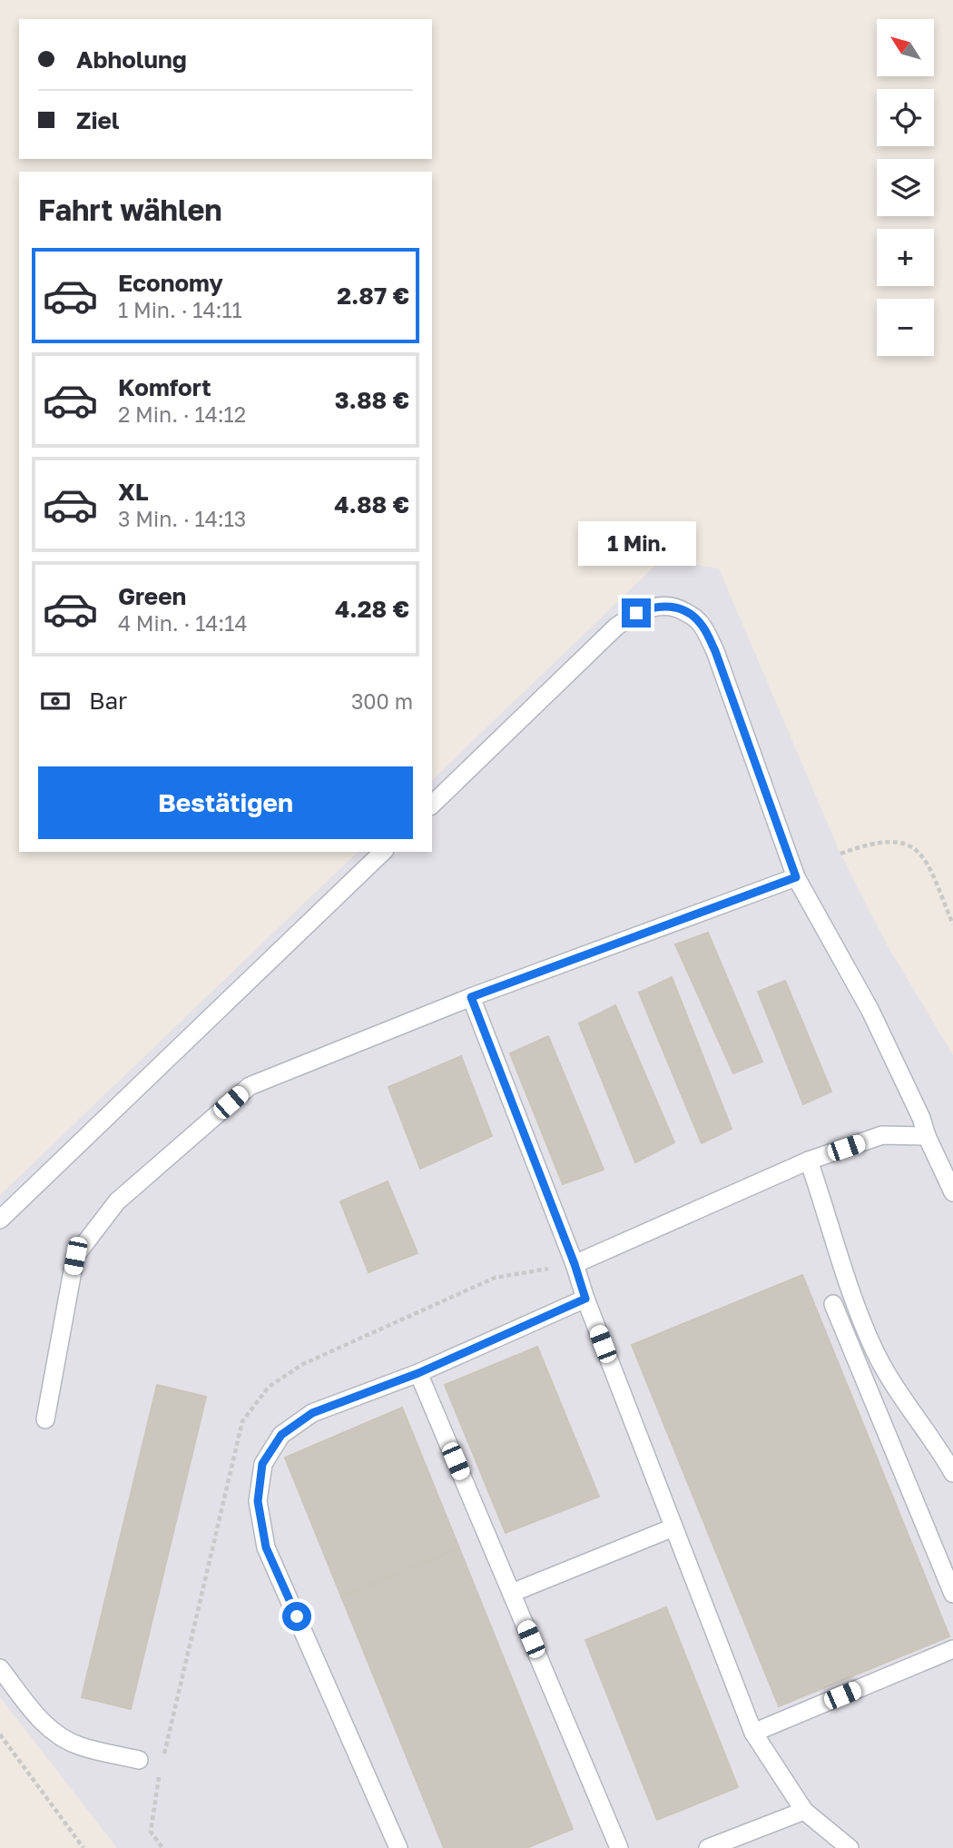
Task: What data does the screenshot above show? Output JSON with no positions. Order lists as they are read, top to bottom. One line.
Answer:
{"north":"top left","page":{"map_buttons":["+","−"],"banner":["Abholung","Ziel"],"heading":"Fahrt wählen","list":[{"name":"Economy","note":"1 Min. · 14:11","value":"2.87 €"},{"name":"Komfort","note":"2 Min. · 14:12","value":"3.88 €"},{"name":"XL","note":"3 Min. · 14:13","value":"4.88 €"},{"name":"Green","note":"4 Min. · 14:14","value":"4.28 €"}],"bubble":"1 Min.","pay":["Bar","300 m"],"buttons":"Bestätigen"}}
